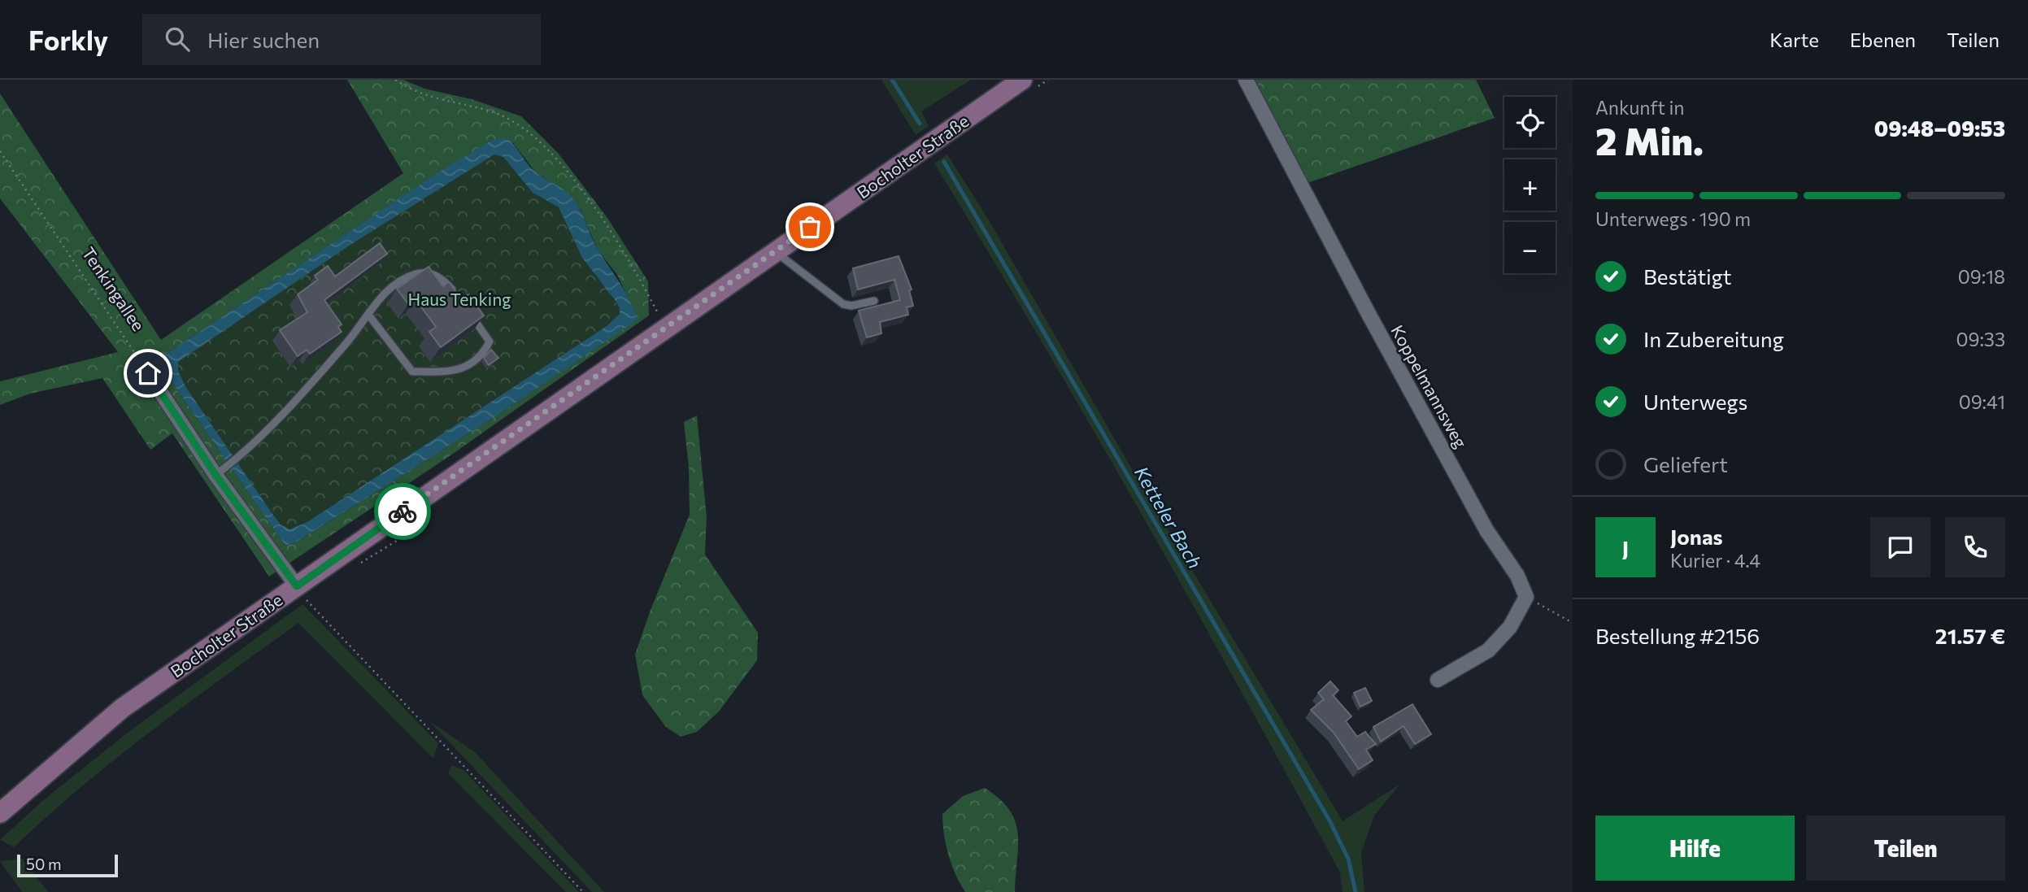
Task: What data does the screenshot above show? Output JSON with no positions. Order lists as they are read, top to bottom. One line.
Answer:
{"streets":{"main road":["Bocholter Straße"],"street":["Koppelmannsweg"],"path":["Tenkingallee"]},"water":["Ketteler Bach"],"parks":["Haus Tenking"],"scale_bar":"50 m","page":{"header":"Forkly","search":"Hier suchen","nav":["Karte","Ebenen","Teilen"],"heading":["2 Min.","Ankunft in","09:48–09:53"],"panel":["Jonas","Kurier · 4.4","Bestellung #2156","21.57 €"],"map_buttons":["+","−"],"bar":"Unterwegs · 190 m","list":[["Bestätigt","09:18"],["In Zubereitung","09:33"],["Unterwegs","09:41"],"Geliefert"],"round":"J","buttons":["Hilfe","Teilen"],"scale":"50 m"}}
